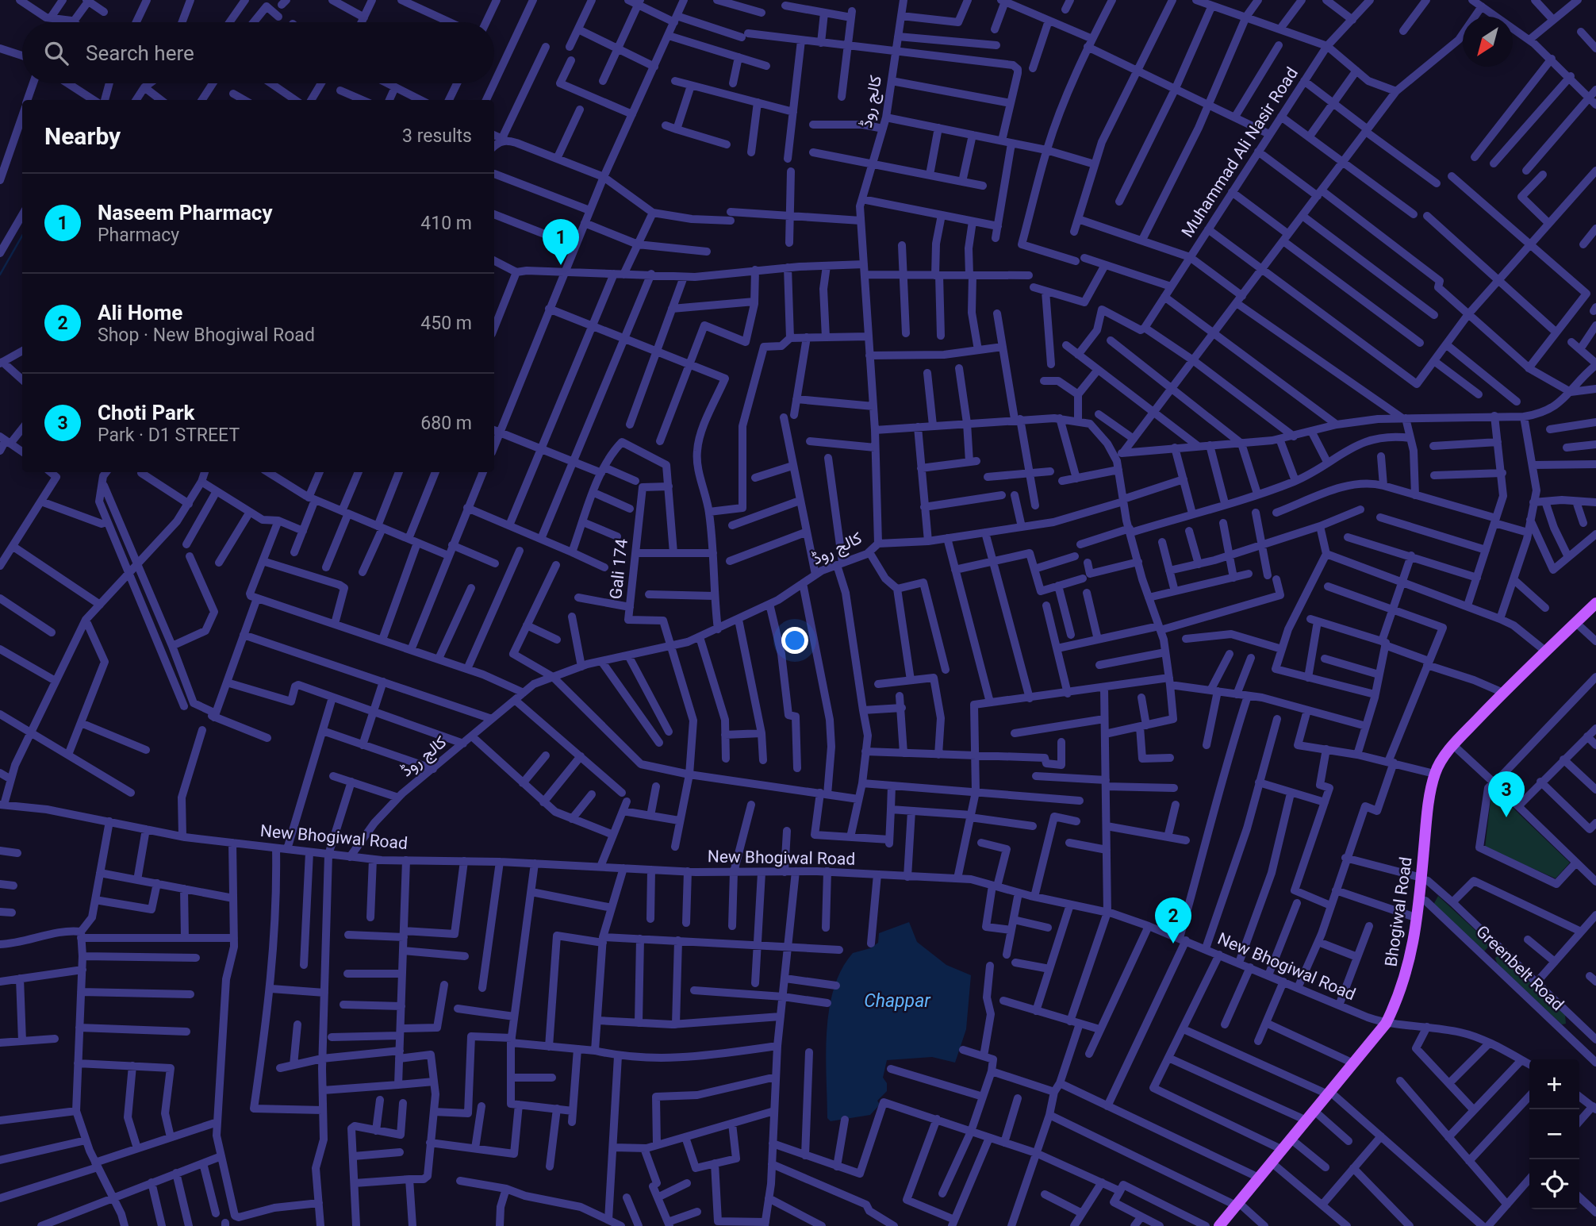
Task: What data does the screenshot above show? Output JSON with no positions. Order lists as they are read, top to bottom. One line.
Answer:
{"streets":{"main road":["Bhogiwal Road"],"street":["کالج روڈ","Muhammad Ali Nasir Road","Gali 174","New Bhogiwal Road","Greenbelt Road"]},"crossings":[["کالج روڈ","Gali 174"],["کالج روڈ","New Bhogiwal Road"],["New Bhogiwal Road","Bhogiwal Road"],["Bhogiwal Road","Greenbelt Road"]],"water":["Chappar"],"north":"bottom left","page":{"search":"Search here","heading":["Nearby","3 results"],"list":[{"mark":"1","name":"Naseem Pharmacy","note":"Pharmacy","value":"410 m"},{"mark":"2","name":"Ali Home","note":"Shop · New Bhogiwal Road","value":"450 m"},{"mark":"3","name":"Choti Park","note":"Park · D1 STREET","value":"680 m"}],"pins":["1","3","2"],"map_buttons":["+","−"]}}
